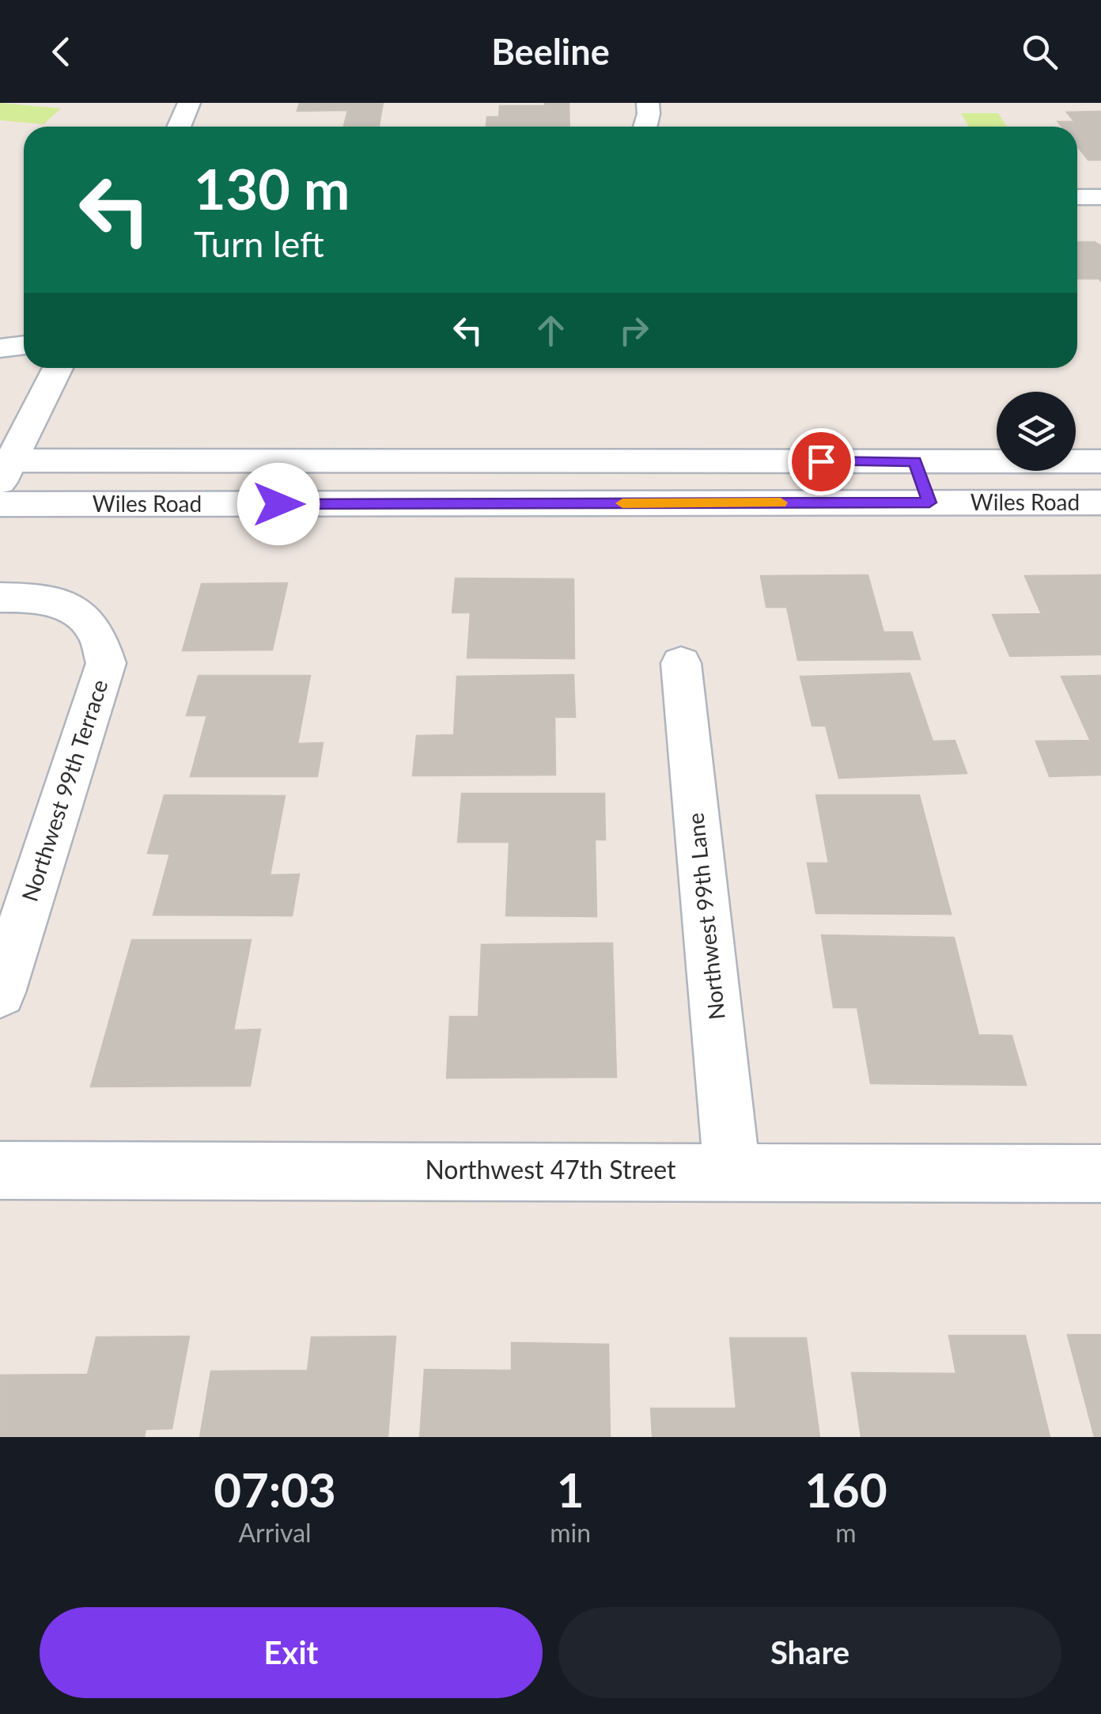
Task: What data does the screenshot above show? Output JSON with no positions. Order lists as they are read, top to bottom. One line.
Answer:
{"streets":{"main road":["Wiles Road","Northwest 99th Terrace","Northwest 99th Lane","Northwest 47th Street"]},"crossings":[["Northwest 99th Lane","Northwest 47th Street"]],"page":{"header":"Beeline","turn":["130 m","Turn left"],"eta":["07:03","Arrival","1","min","160","m"],"buttons":["Exit","Share"]}}
